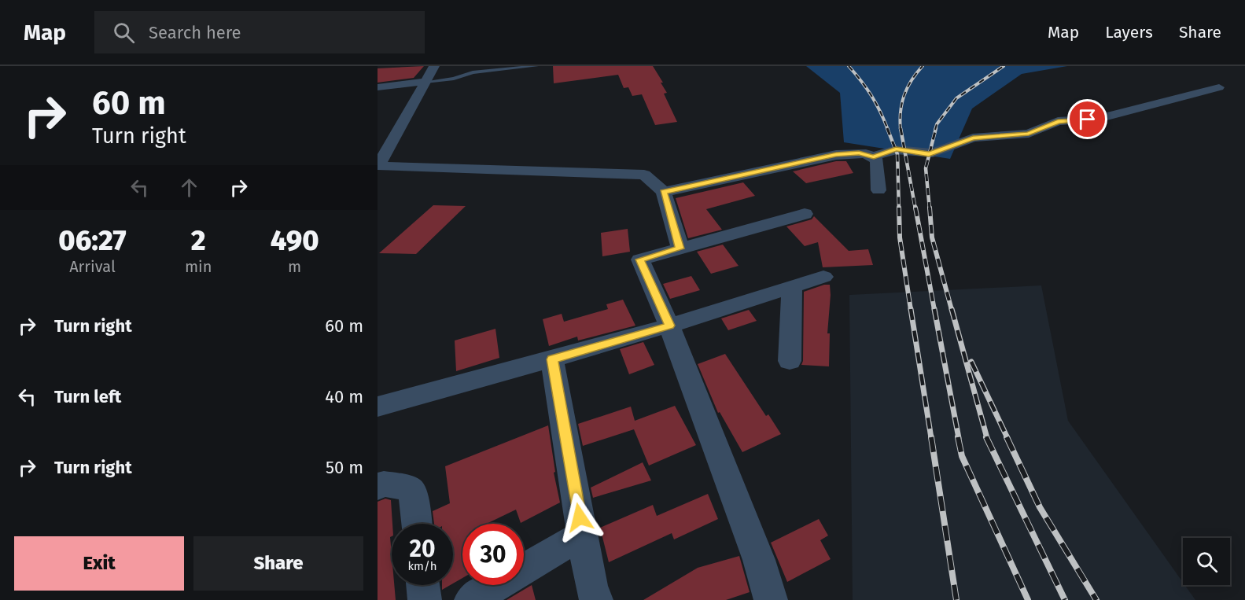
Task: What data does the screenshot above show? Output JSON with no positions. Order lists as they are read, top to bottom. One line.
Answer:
{"page":{"header":"Map","search":"Search here","nav":["Map","Layers","Share"],"turn":["60 m","Turn right"],"eta":["06:27","Arrival","2","min","490","m"],"list":[{"name":"Turn right","value":"60 m"},{"name":"Turn left","value":"40 m"},{"name":"Turn right","value":"50 m"}],"speed":"20 km/h","limit":"30","buttons":["Exit","Share"]}}
